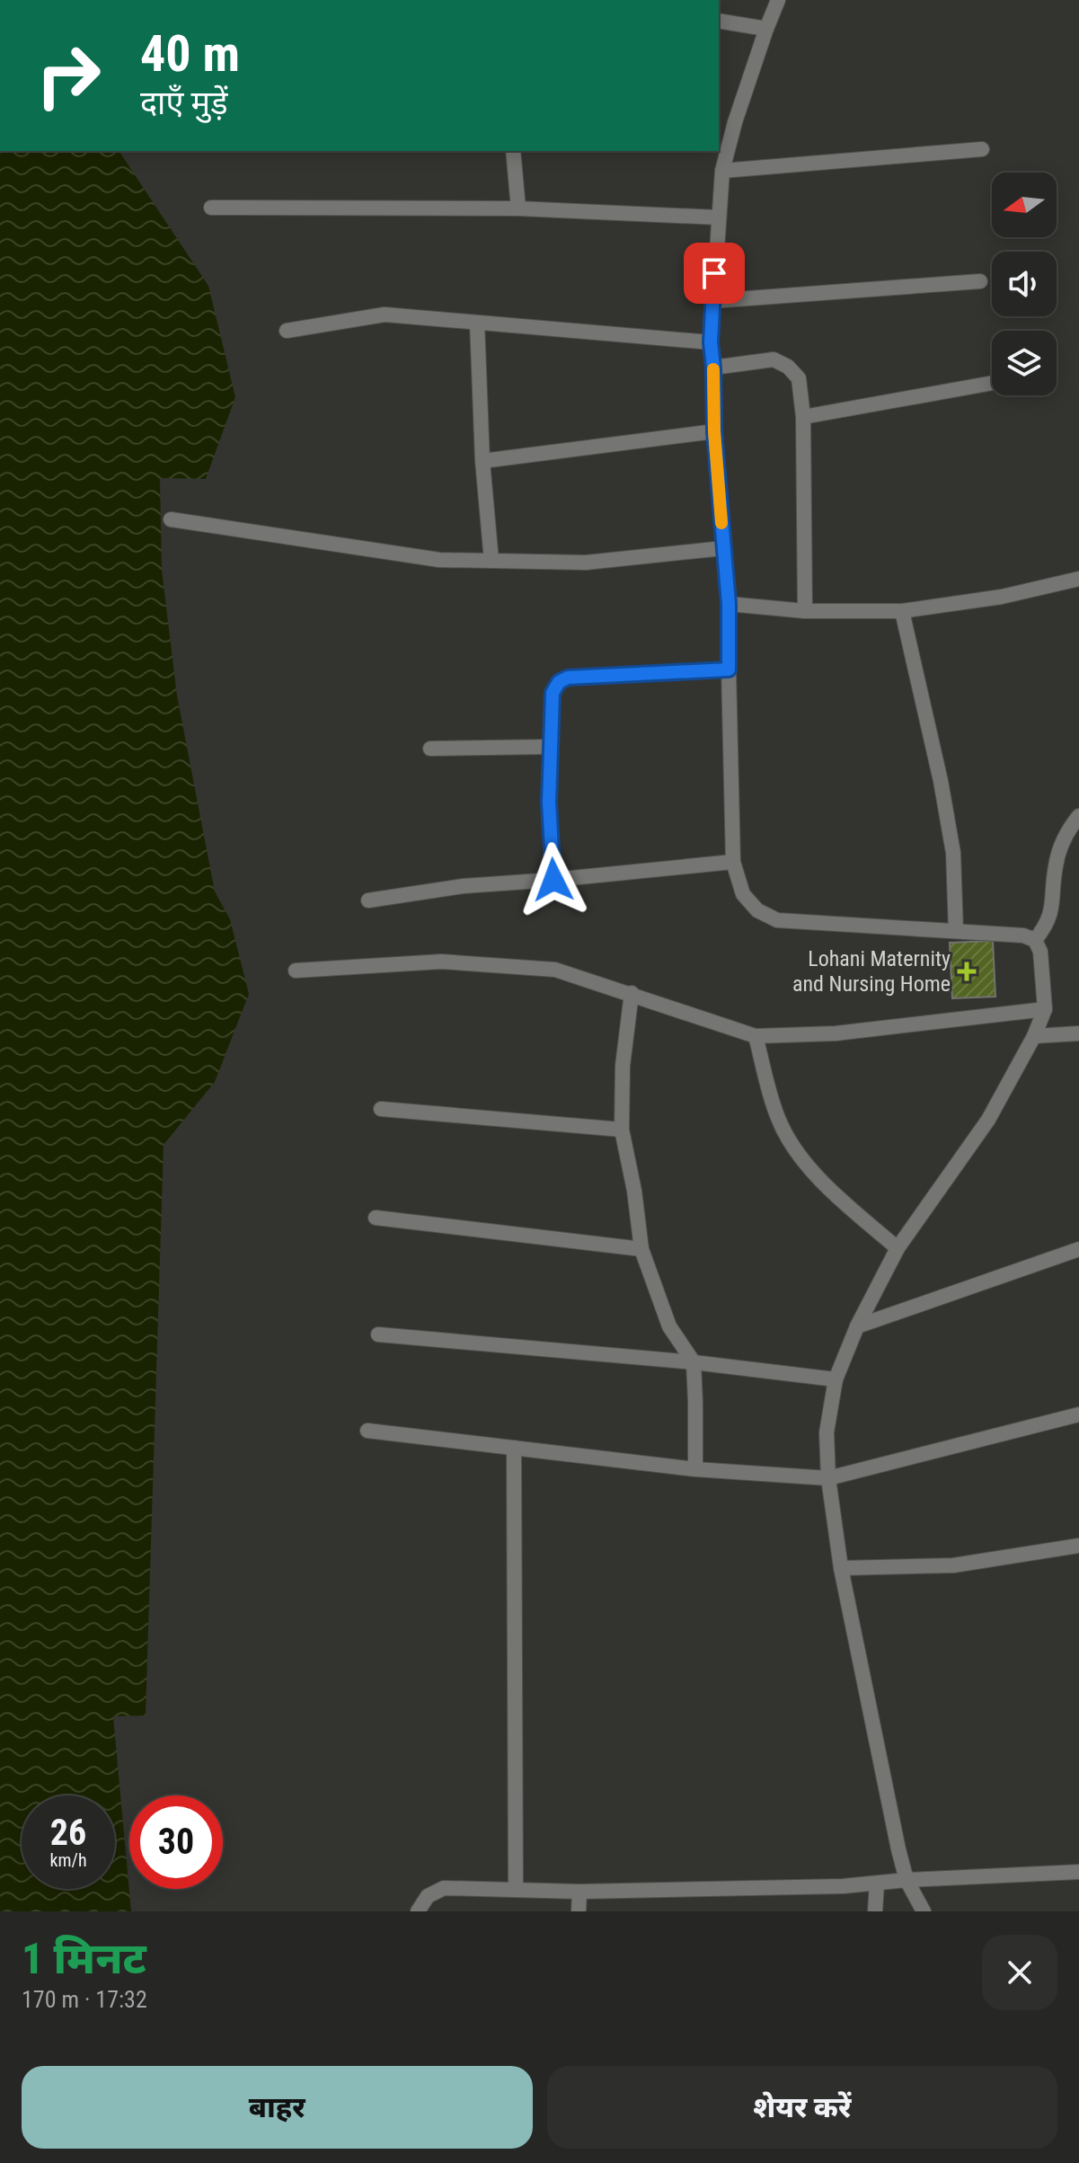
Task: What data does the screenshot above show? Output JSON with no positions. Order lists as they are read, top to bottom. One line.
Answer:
{"places":{"health":["Lohani Maternity and Nursing Home"]},"north":"left","page":{"turn":["40 m","दाएँ मुड़ें"],"speed":"26 km/h","limit":"30","heading":["1 मिनट","170 m · 17:32"],"buttons":["बाहर","शेयर करें"]}}
